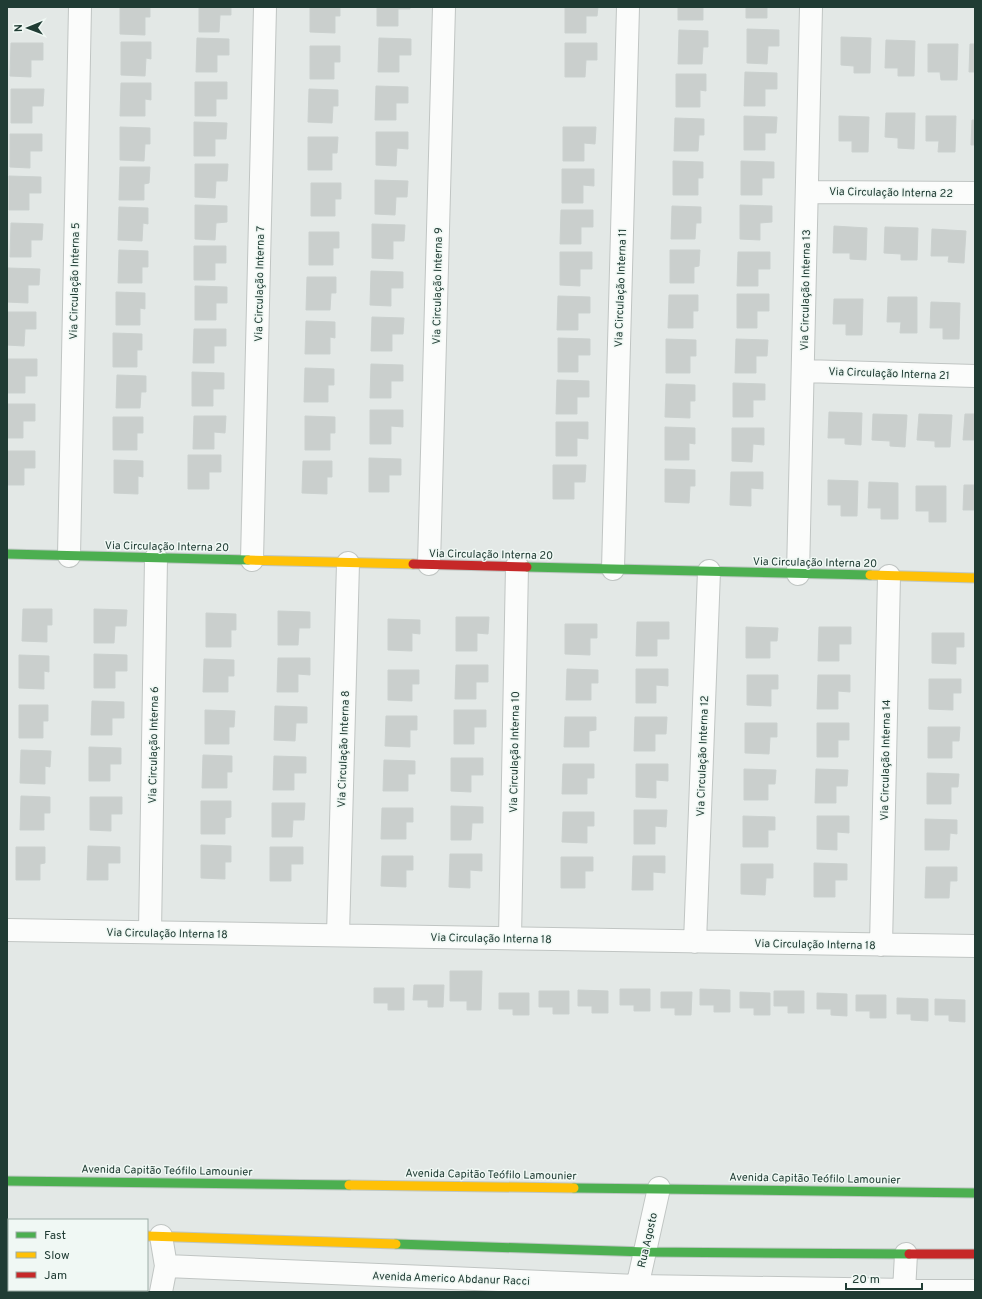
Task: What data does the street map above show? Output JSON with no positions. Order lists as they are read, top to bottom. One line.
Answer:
{"streets":{"main road":["Via Circulação Interna 20","Avenida Capitão Teófilo Lamounier"],"street":["Via Circulação Interna 22","Via Circulação Interna 5","Via Circulação Interna 7","Via Circulação Interna 9","Via Circulação Interna 11","Via Circulação Interna 13","Via Circulação Interna 21","Via Circulação Interna 6","Via Circulação Interna 8","Via Circulação Interna 10","Via Circulação Interna 12","Via Circulação Interna 14","Via Circulação Interna 18","Rua Agosto","Avenida Americo Abdanur Racci"]},"crossings":[["Via Circulação Interna 22","Via Circulação Interna 13"],["Via Circulação Interna 5","Via Circulação Interna 20"],["Via Circulação Interna 7","Via Circulação Interna 20"],["Via Circulação Interna 9","Via Circulação Interna 20"],["Via Circulação Interna 11","Via Circulação Interna 20"],["Via Circulação Interna 13","Via Circulação Interna 21"],["Via Circulação Interna 13","Via Circulação Interna 20"],["Via Circulação Interna 20","Via Circulação Interna 6"],["Via Circulação Interna 20","Via Circulação Interna 8"],["Via Circulação Interna 20","Via Circulação Interna 10"],["Via Circulação Interna 20","Via Circulação Interna 12"],["Via Circulação Interna 20","Via Circulação Interna 14"],["Via Circulação Interna 6","Via Circulação Interna 18"],["Via Circulação Interna 8","Via Circulação Interna 18"],["Via Circulação Interna 10","Via Circulação Interna 18"],["Via Circulação Interna 12","Via Circulação Interna 18"],["Via Circulação Interna 14","Via Circulação Interna 18"],["Avenida Capitão Teófilo Lamounier","Rua Agosto"],["Rua Agosto","Avenida Americo Abdanur Racci"]],"legend":["Fast","Slow","Jam"],"scale_bar":"20 m","north":"left"}
